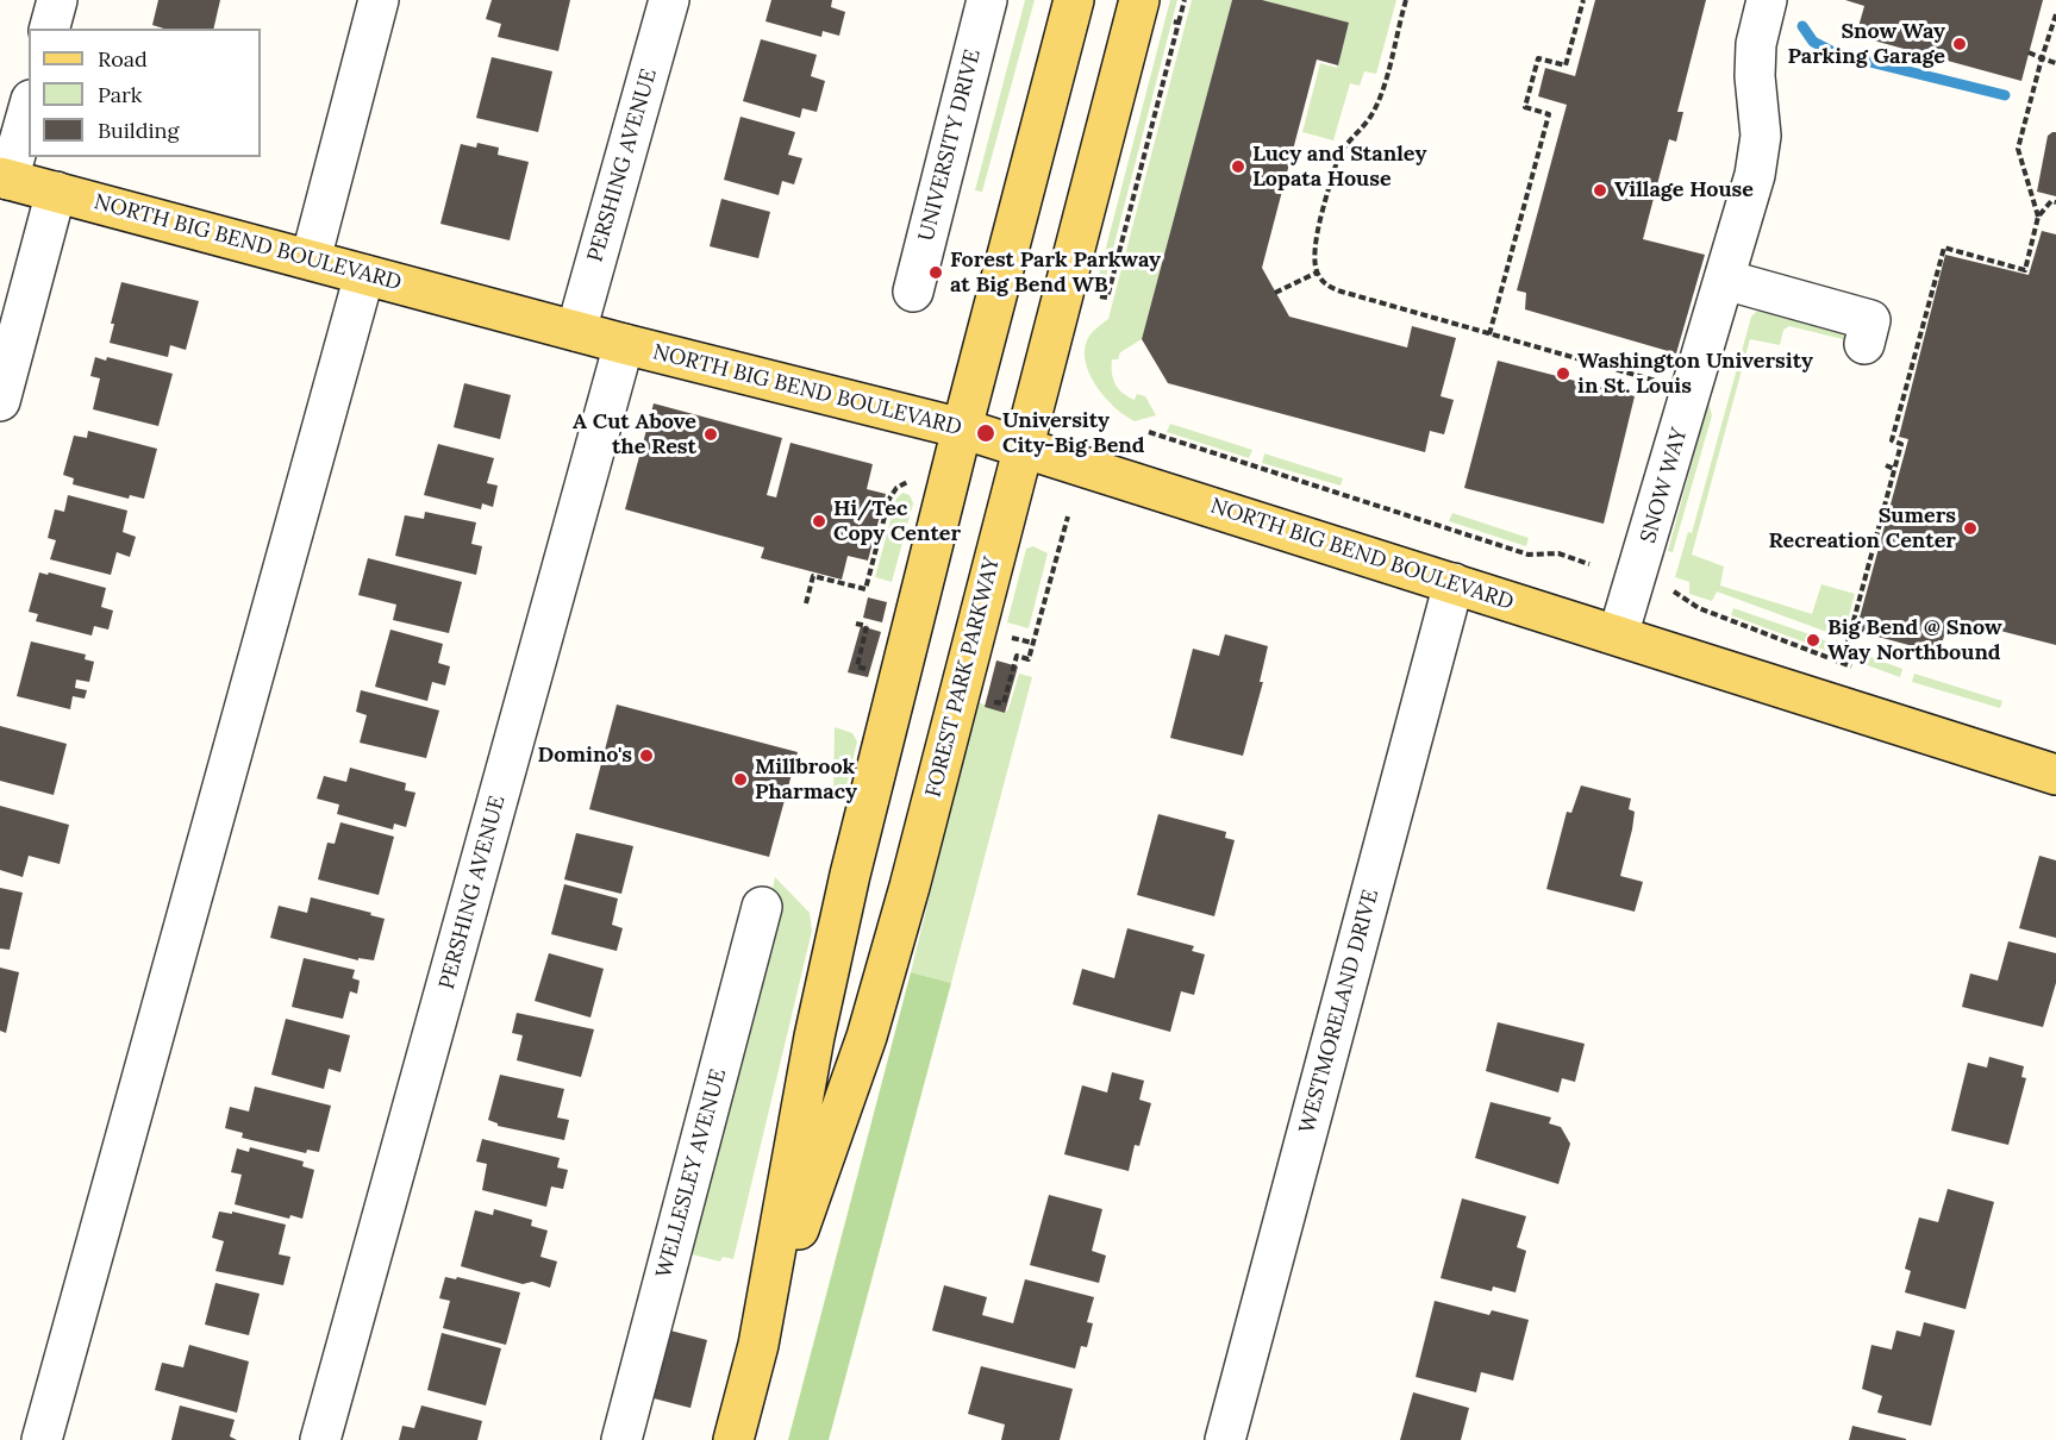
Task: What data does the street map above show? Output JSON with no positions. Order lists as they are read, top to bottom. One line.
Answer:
{"streets":{"main road":["NORTH BIG BEND BOULEVARD","FOREST PARK PARKWAY"],"street":["UNIVERSITY DRIVE","PERSHING AVENUE","SNOW WAY","WESTMORELAND DRIVE","WELLESLEY AVENUE"]},"crossings":[["PERSHING AVENUE","NORTH BIG BEND BOULEVARD"],["NORTH BIG BEND BOULEVARD","SNOW WAY"],["NORTH BIG BEND BOULEVARD","FOREST PARK PARKWAY"],["NORTH BIG BEND BOULEVARD","WESTMORELAND DRIVE"]],"places":["Snow Way Parking Garage","Lucy and Stanley Lopata House","Village House","Forest Park Parkway at Big Bend WB","Washington University in St. Louis","University City-Big Bend","A Cut Above the Rest","Hi/Tec Copy Center","Sumers Recreation Center","Big Bend @ Snow Way Northbound","Domino's","Millbrook Pharmacy"],"legend":["Road","Park","Building"]}
